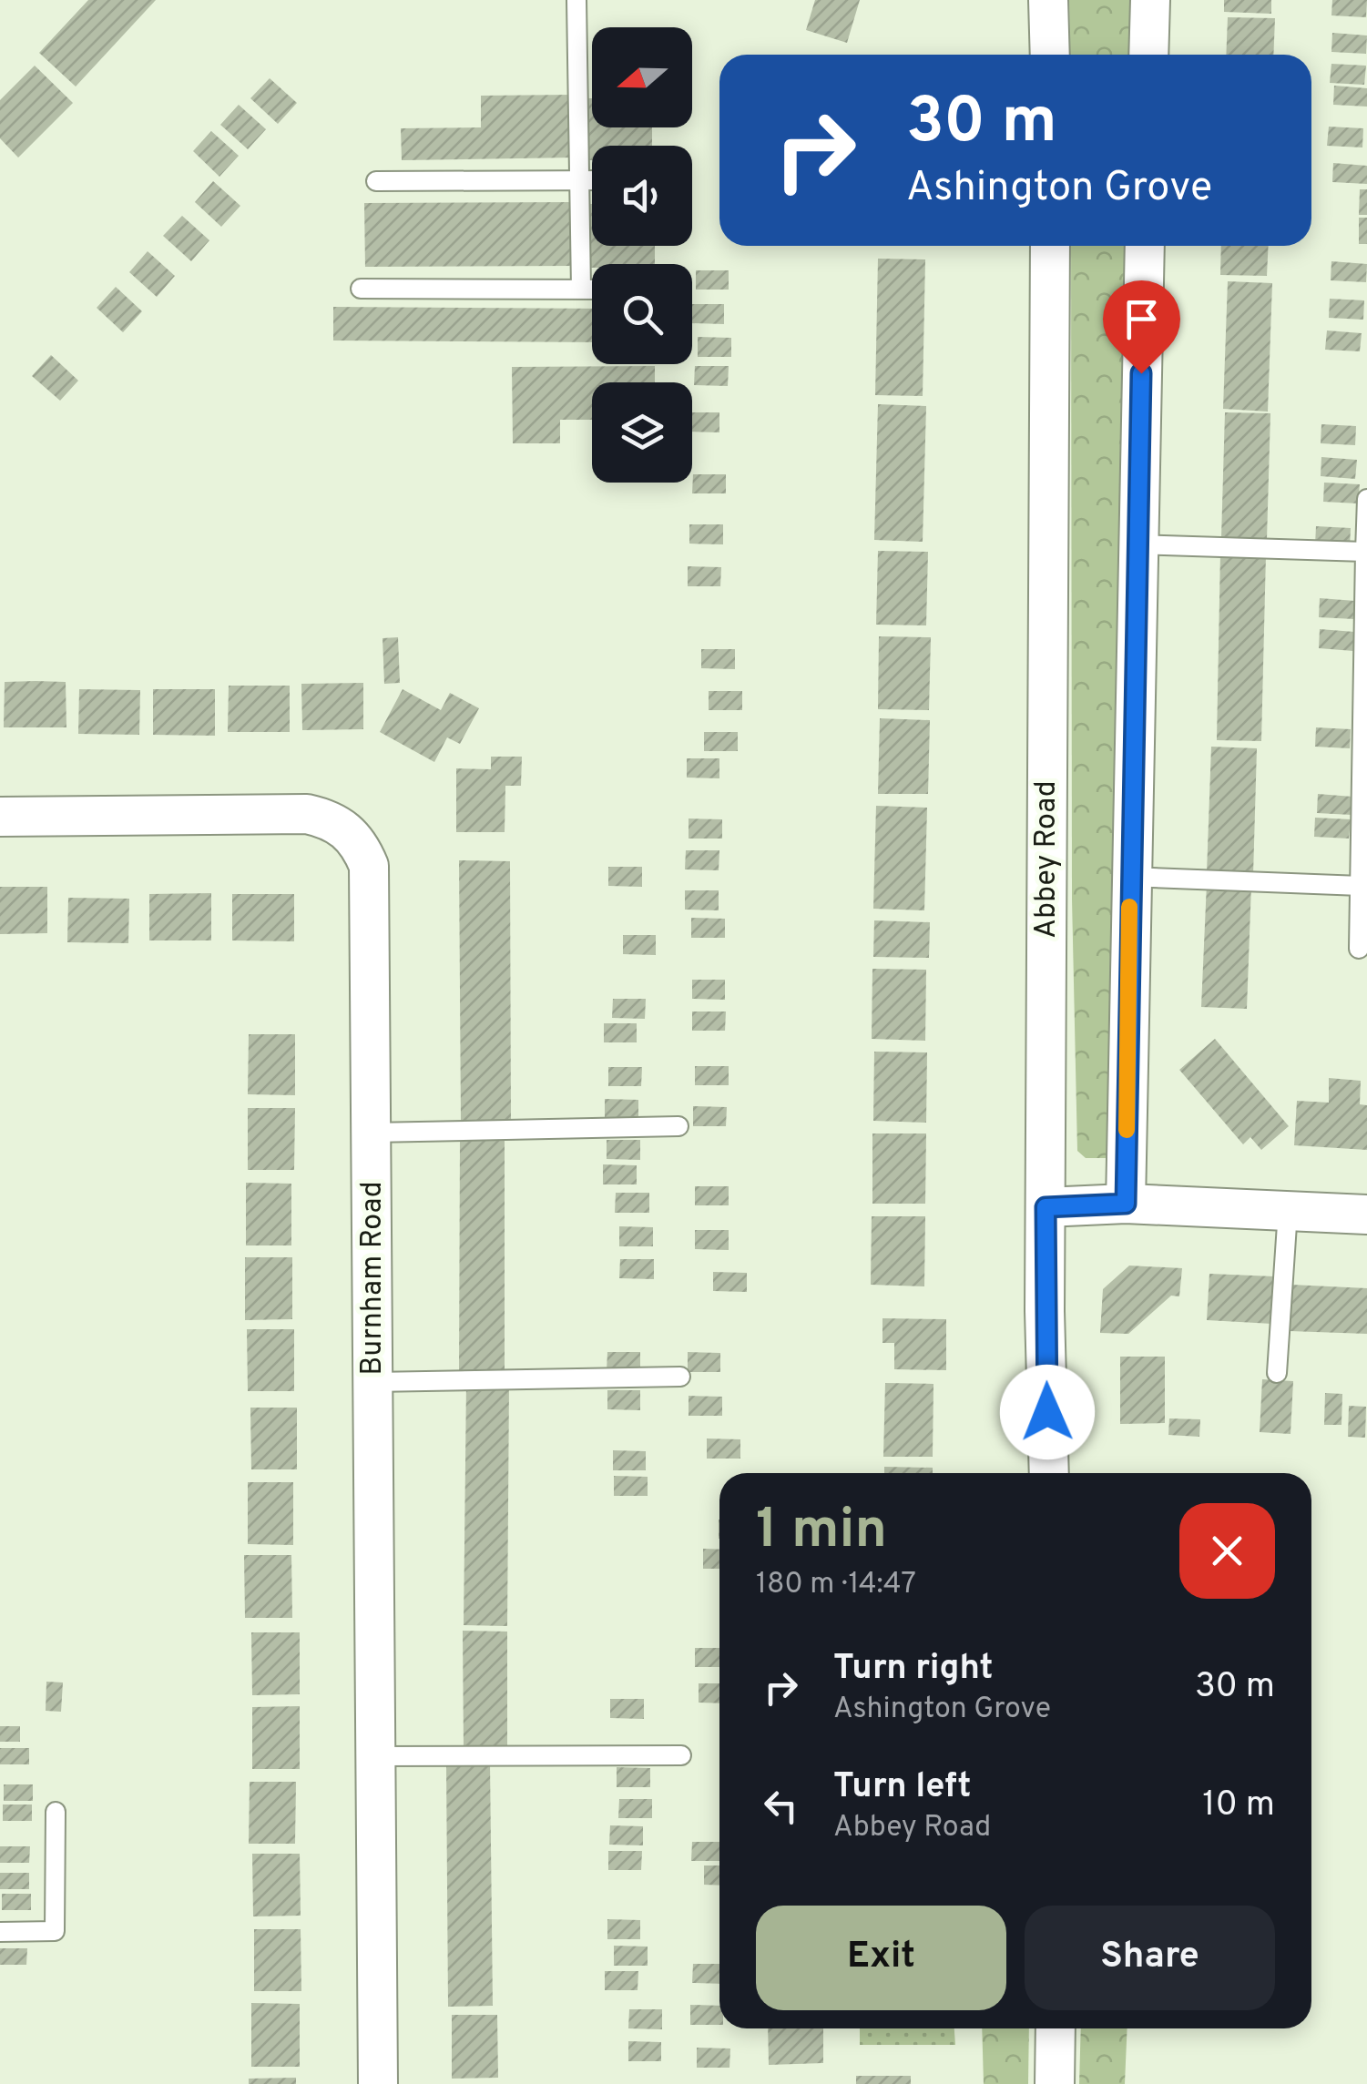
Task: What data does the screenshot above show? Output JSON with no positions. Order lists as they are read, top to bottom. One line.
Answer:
{"streets":{"street":["Abbey Road","Burnham Road"]},"north":"left","page":{"turn":["30 m","Ashington Grove"],"heading":["1 min","180 m · 14:47"],"list":[{"name":"Turn right","note":"Ashington Grove","value":"30 m"},{"name":"Turn left","note":"Abbey Road","value":"10 m"}],"buttons":["Exit","Share"]}}
